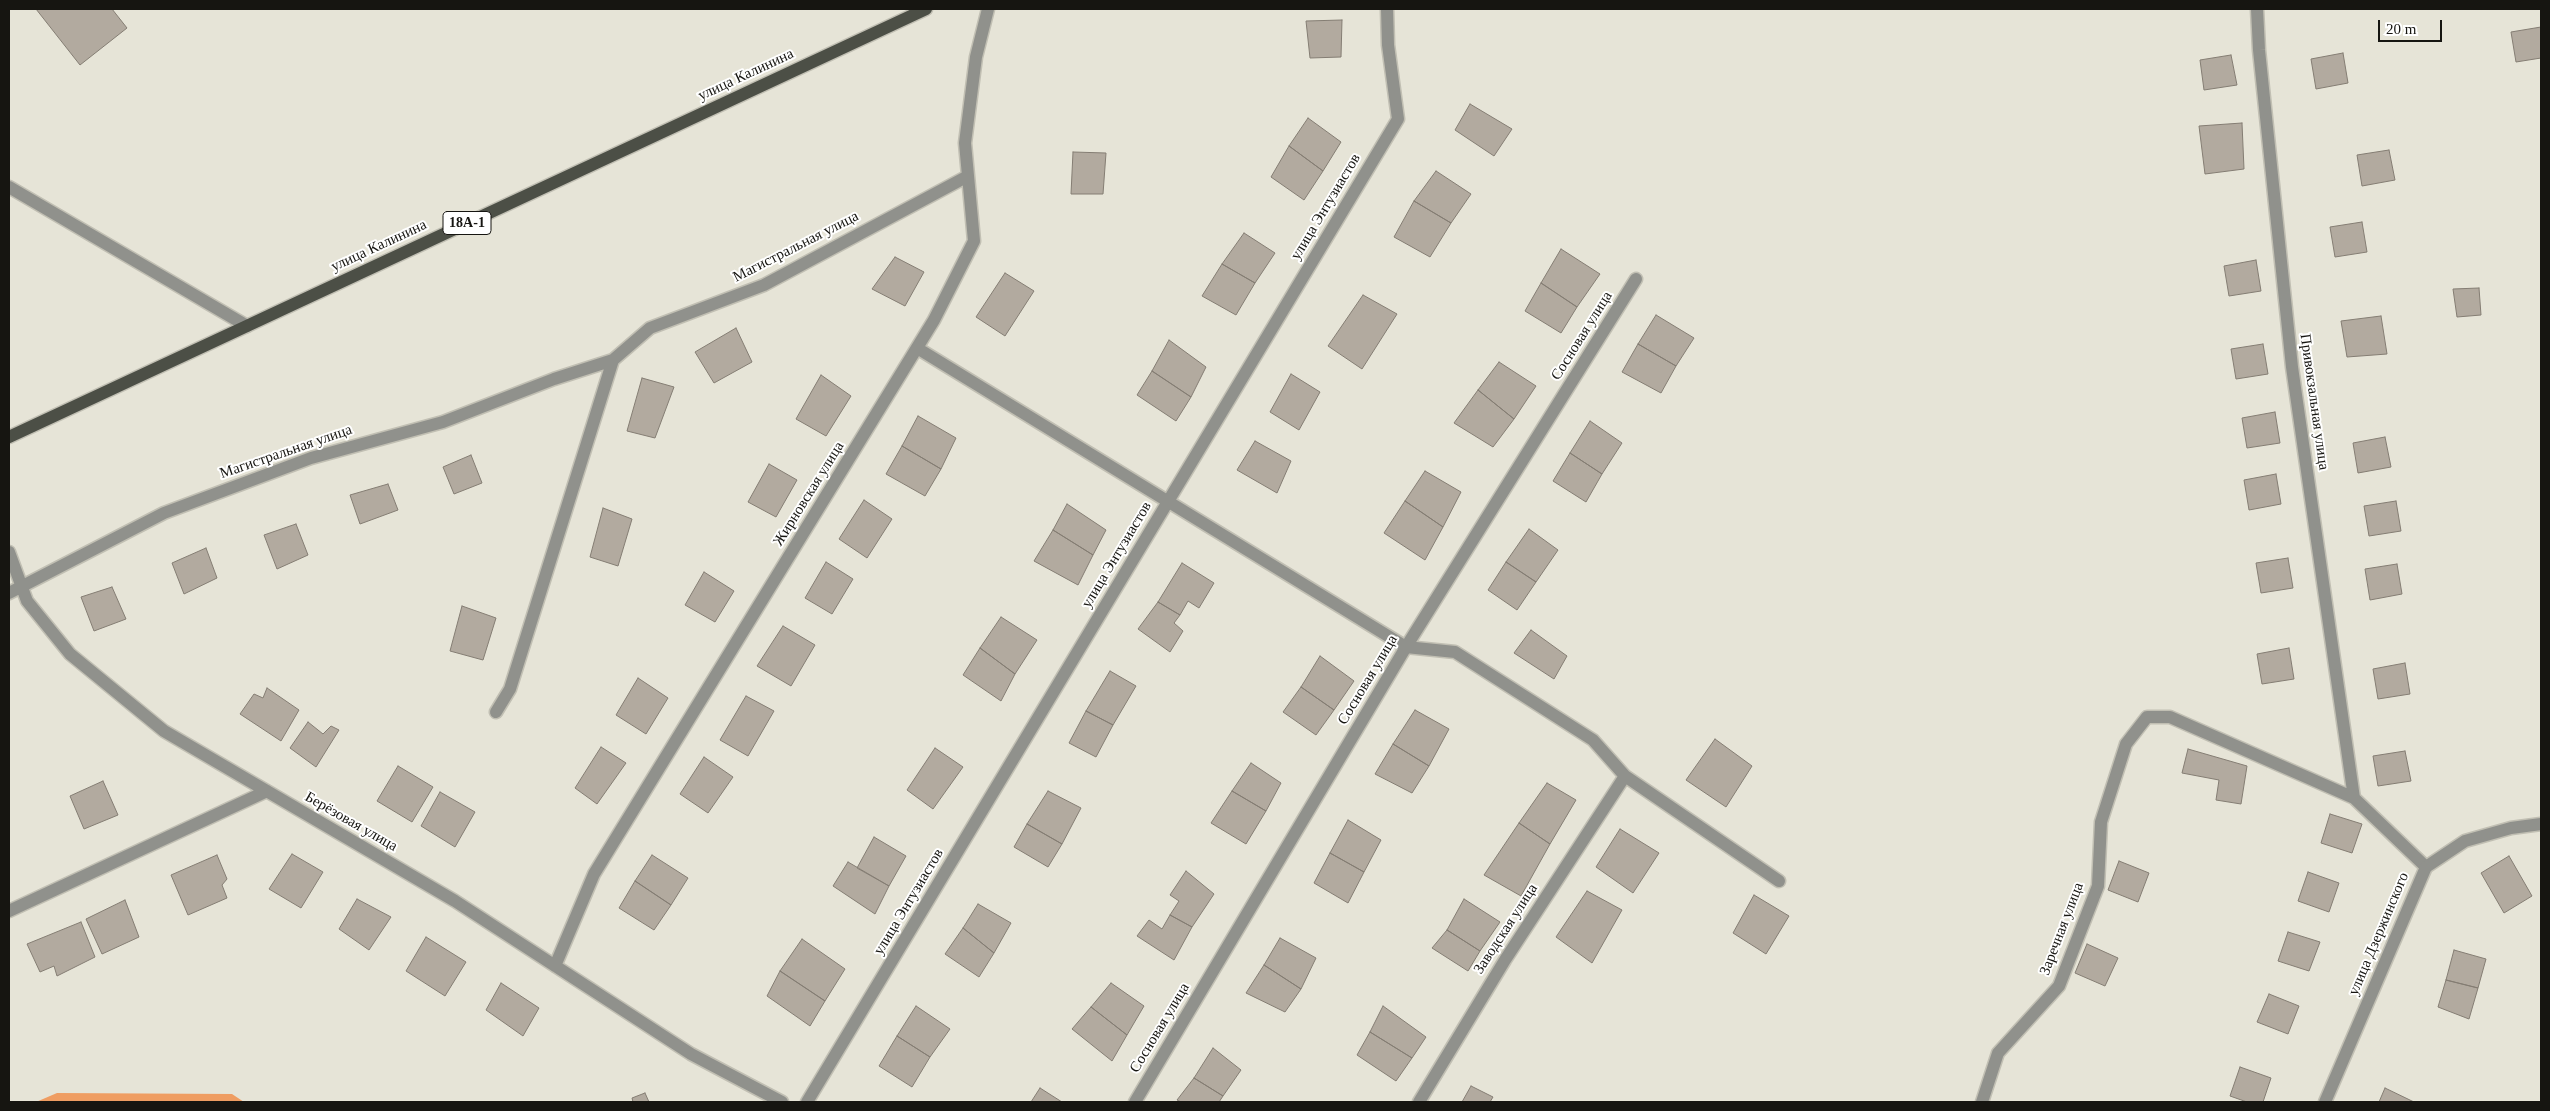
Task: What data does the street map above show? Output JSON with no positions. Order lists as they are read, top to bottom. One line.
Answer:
{"streets":{"main road":["улица Калинина","18А-1"],"street":["улица Энтузиастов","Магистральная улица","Сосновая улица","Привокзальная улица","Жирновская улица","Берёзовая улица","Заводская улица","Заречная улица","улица Дзержинского"]},"crossings":[["Магистральная улица","Жирновская улица"],["Магистральная улица","Берёзовая улица"],["Привокзальная улица","Заречная улица"],["Жирновская улица","Берёзовая улица"]],"scale_bar":"20 m"}
